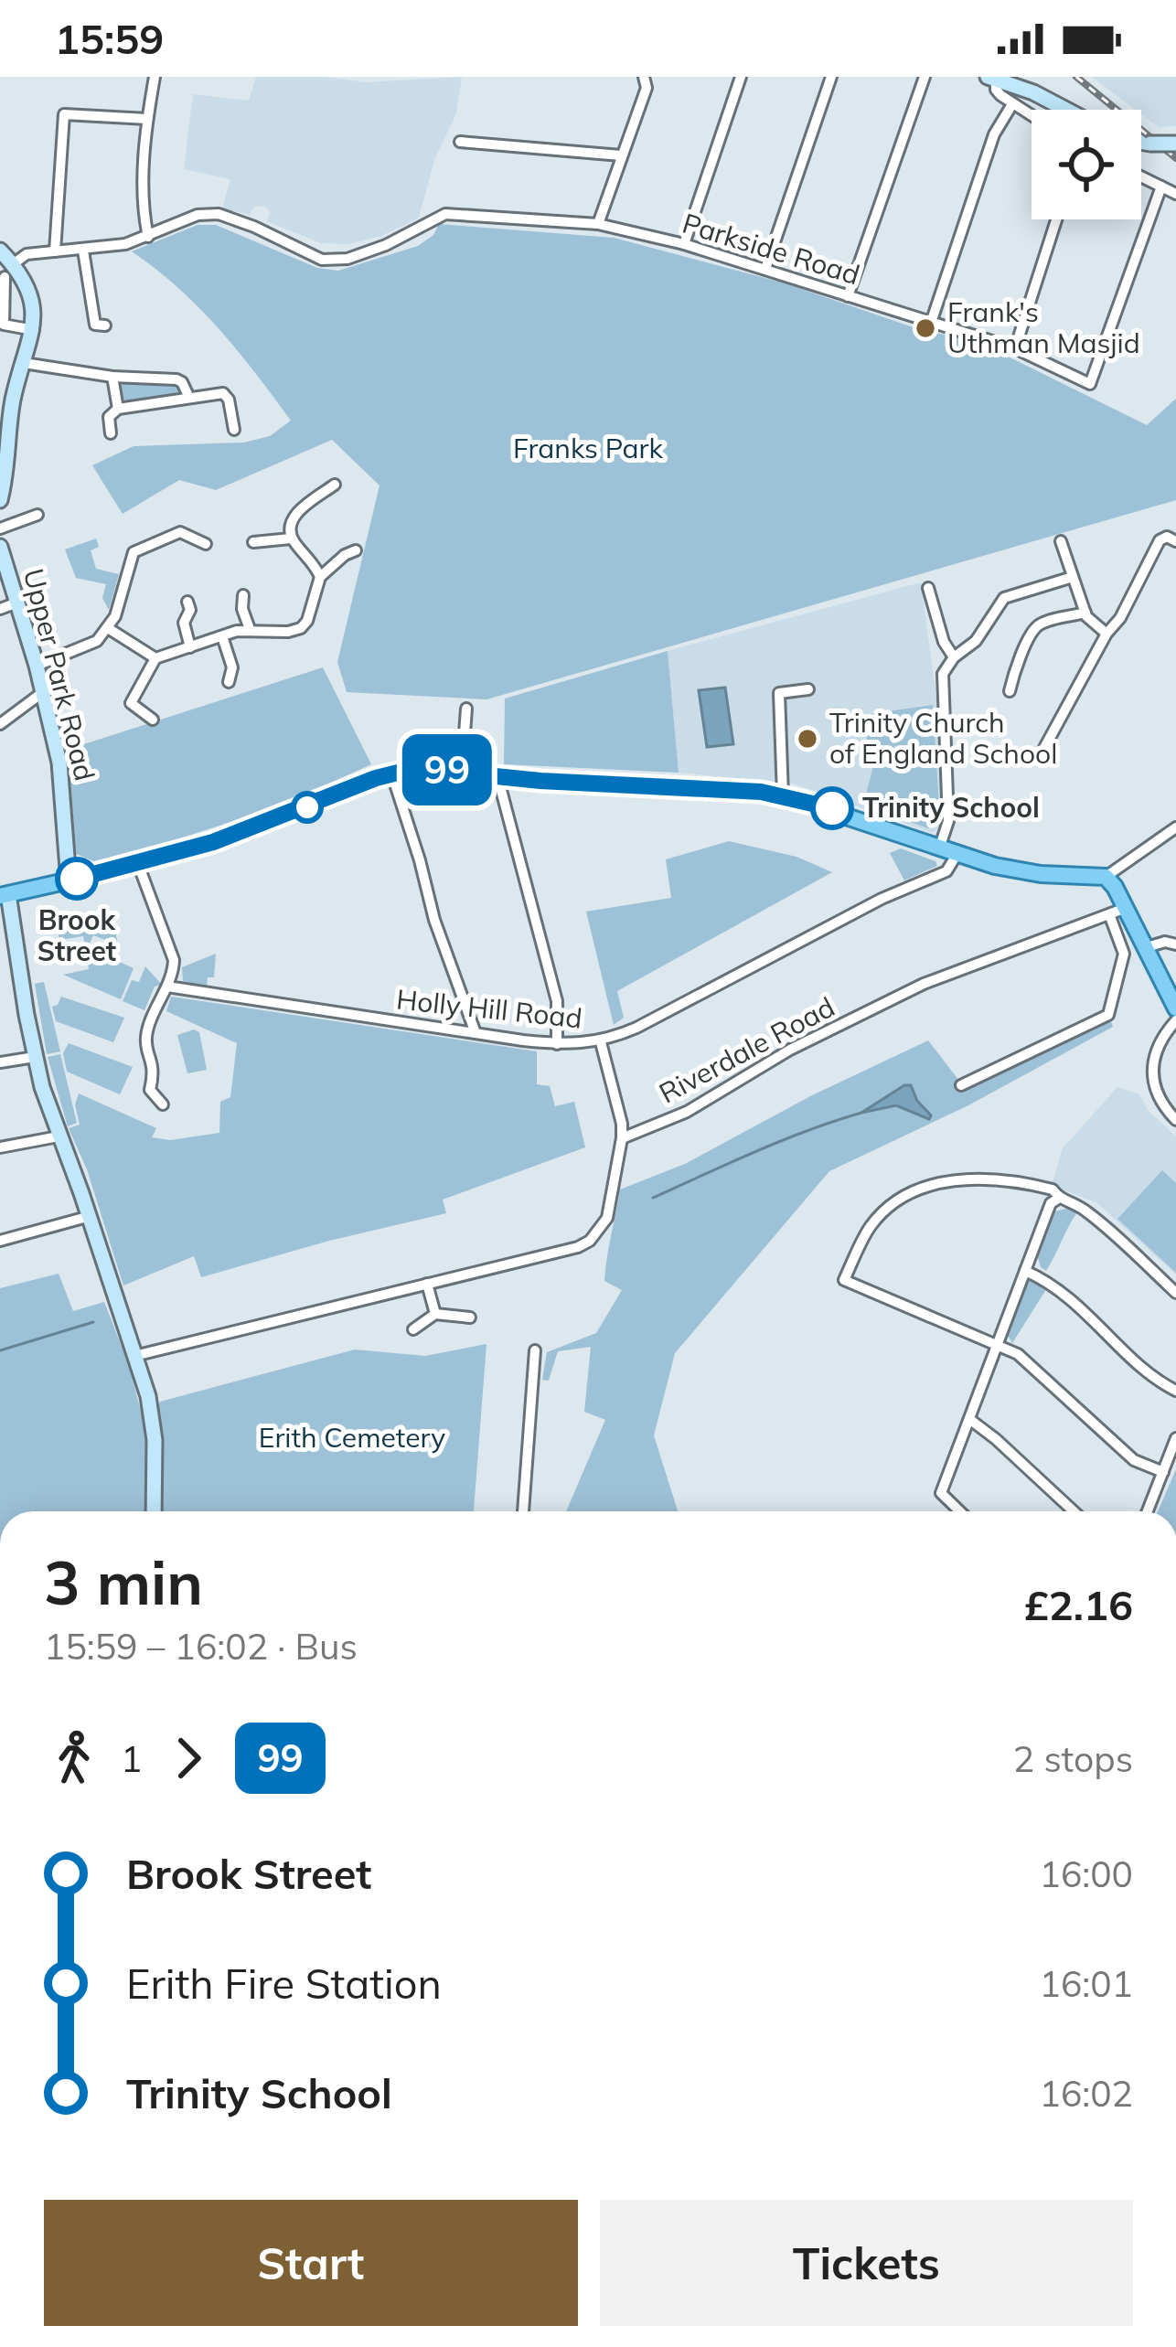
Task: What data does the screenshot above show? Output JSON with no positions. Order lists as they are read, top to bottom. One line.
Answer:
{"streets":{"street":["Parkside Road","Upper Park Road","Holly Hill Road","Riverdale Road"]},"parks":["Franks Park","Erith Cemetery"],"places":["Frank's Uthman Masjid","Trinity Church of England School","Trinity School","Brook Street"],"lines":["bus line 99"],"page":{"status":"15:59","on_map":"99","heading":["3 min","15:59 – 16:02 · Bus","£2.16"],"legs":["1","99","2 stops"],"list":[{"name":"Brook Street","value":"16:00"},{"name":"Erith Fire Station","value":"16:01"},{"name":"Trinity School","value":"16:02"}],"buttons":["Start","Tickets"]}}
